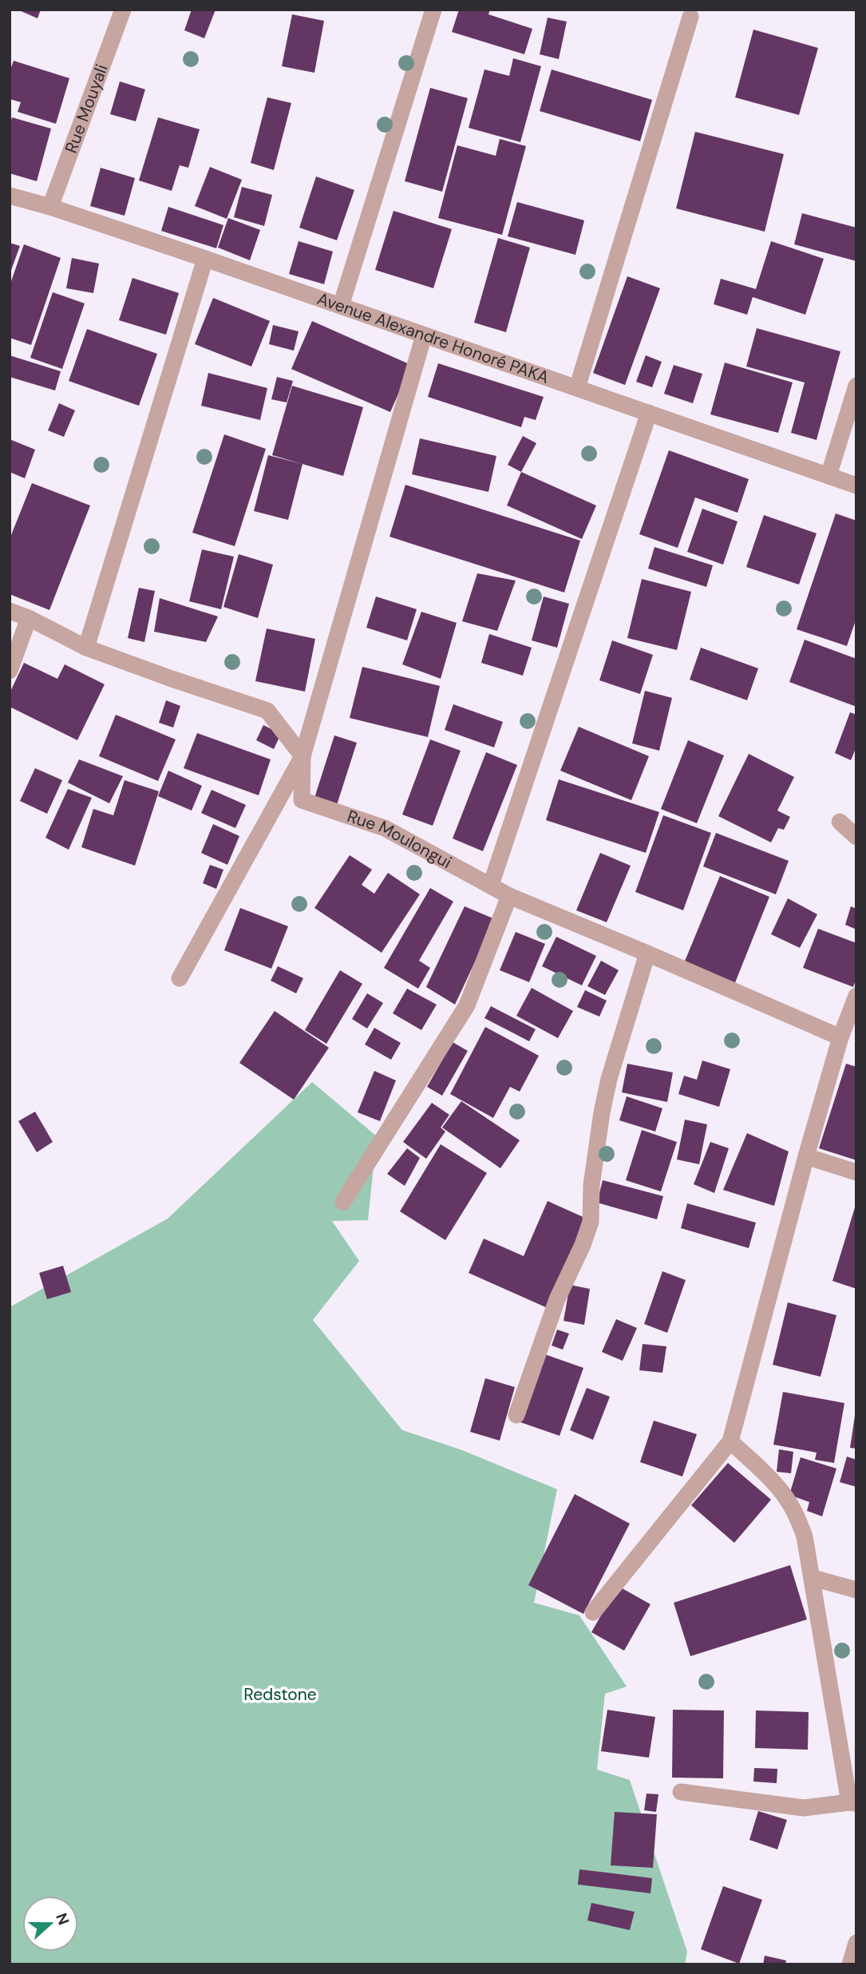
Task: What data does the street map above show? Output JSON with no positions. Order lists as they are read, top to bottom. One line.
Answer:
{"streets":{"street":["Rue Mouyali","Avenue Alexandre Honoré PAKA","Rue Moulongui"]},"crossings":[["Rue Mouyali","Avenue Alexandre Honoré PAKA"]],"parks":["Redstone"],"north":"right"}
